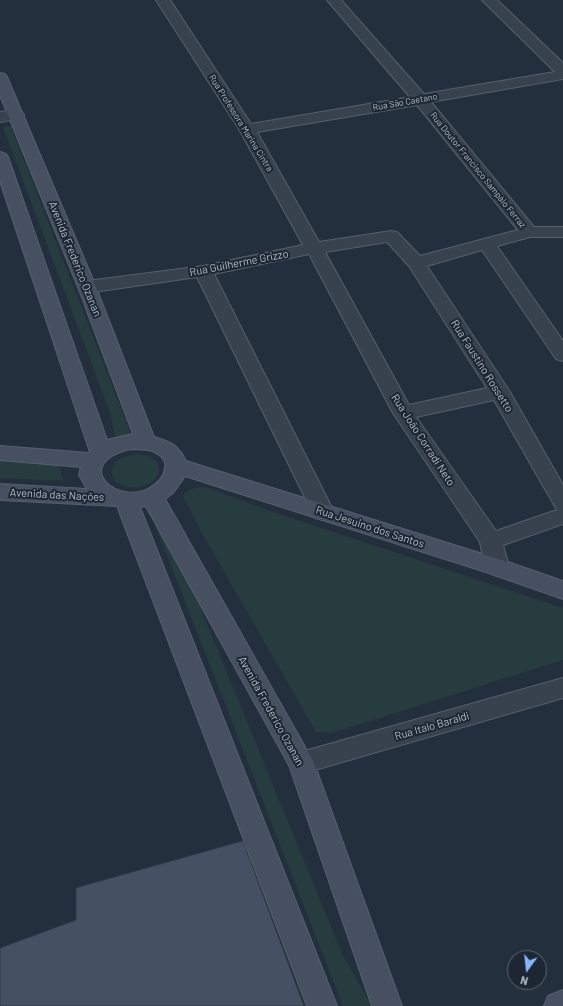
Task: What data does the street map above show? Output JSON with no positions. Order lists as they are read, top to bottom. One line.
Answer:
{"streets":{"street":["Rua São Caetano","Rua Professora Marina Cintra","Rua Doutor Francisco Sampáio Ferraz","Avenida Frederico Ozanan","Rua Guilherme Grizzo","Rua Faustino Rossetto","Rua João Corradi Neto","Avenida das Nações","Rua Jesuino dos Santos","Rua Italo Baraldi"]},"crossings":[["Rua São Caetano","Rua Professora Marina Cintra"],["Rua São Caetano","Rua Doutor Francisco Sampáio Ferraz"],["Rua Professora Marina Cintra","Rua Guilherme Grizzo"],["Rua Professora Marina Cintra","Rua João Corradi Neto"],["Avenida Frederico Ozanan","Rua Guilherme Grizzo"],["Avenida Frederico Ozanan","Avenida das Nações"],["Avenida Frederico Ozanan","Rua Jesuino dos Santos"],["Avenida Frederico Ozanan","Rua Italo Baraldi"],["Rua Guilherme Grizzo","Rua Faustino Rossetto"],["Rua Guilherme Grizzo","Rua João Corradi Neto"],["Rua João Corradi Neto","Rua Jesuino dos Santos"],["Avenida das Nações","Rua Jesuino dos Santos"]],"north":"bottom"}
